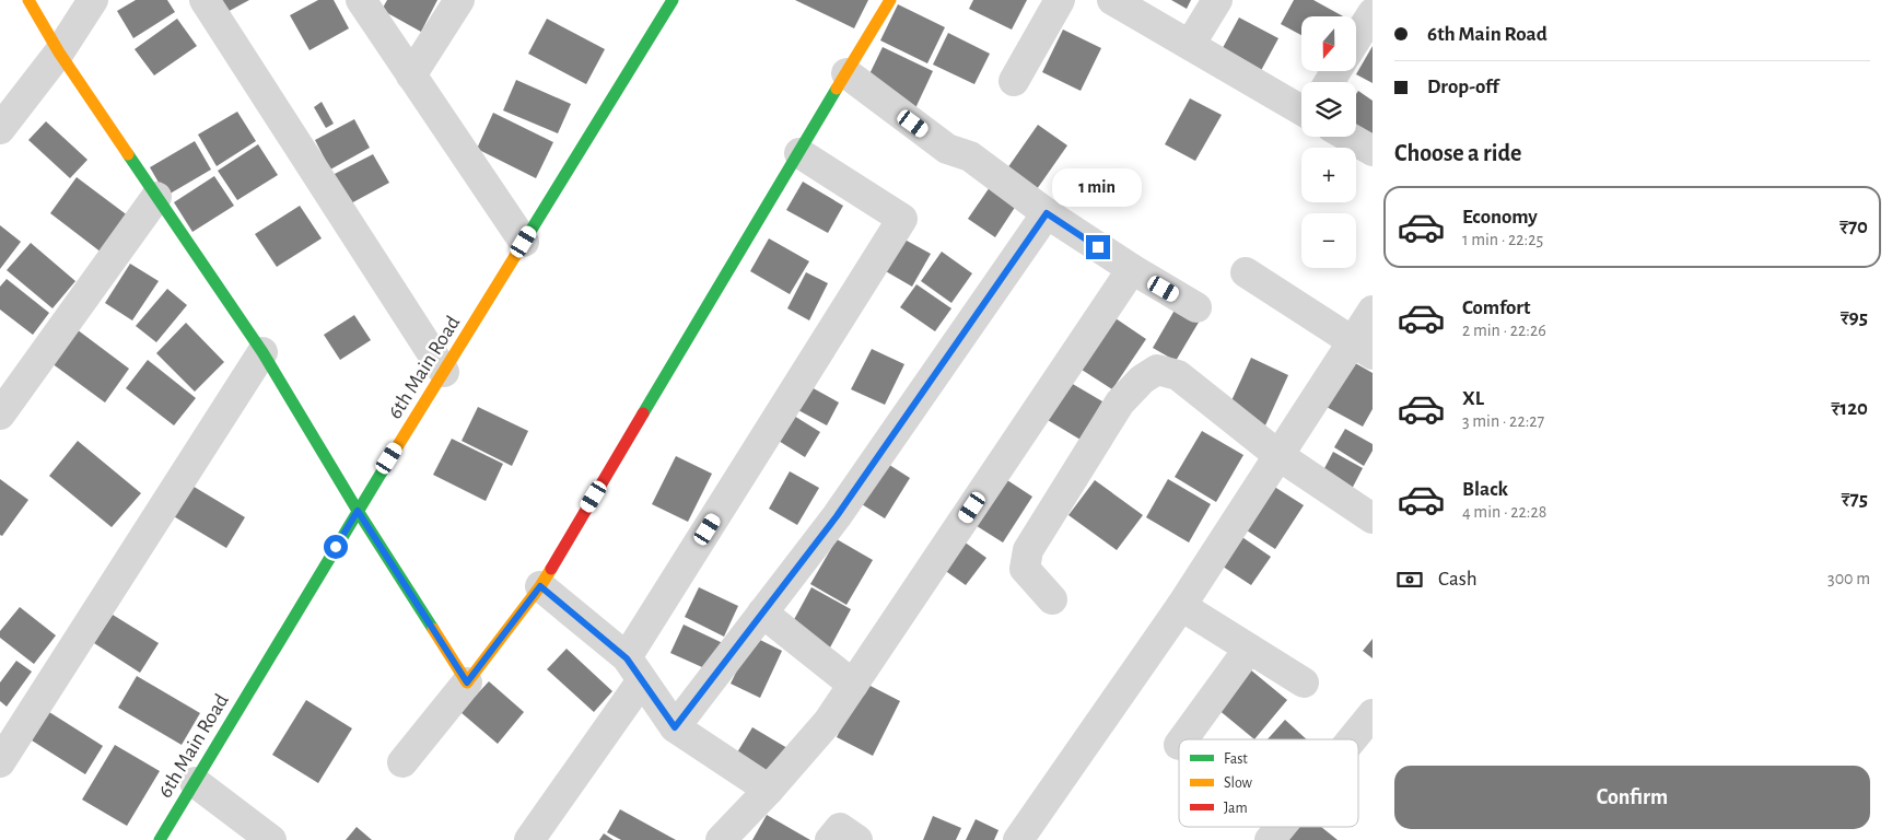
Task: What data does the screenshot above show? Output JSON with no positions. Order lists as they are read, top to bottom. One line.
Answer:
{"streets":{"street":["6th Main Road"]},"legend":["Fast","Slow","Jam"],"north":"bottom","page":{"banner":["6th Main Road","Drop-off"],"map_buttons":["+","−"],"heading":"Choose a ride","bubble":"1 min","list":[{"name":"Economy","note":"1 min · 22:25","value":"₹70"},{"name":"Comfort","note":"2 min · 22:26","value":"₹95"},{"name":"XL","note":"3 min · 22:27","value":"₹120"},{"name":"Black","note":"4 min · 22:28","value":"₹75"}],"pay":["Cash","300 m"],"buttons":"Confirm"}}
